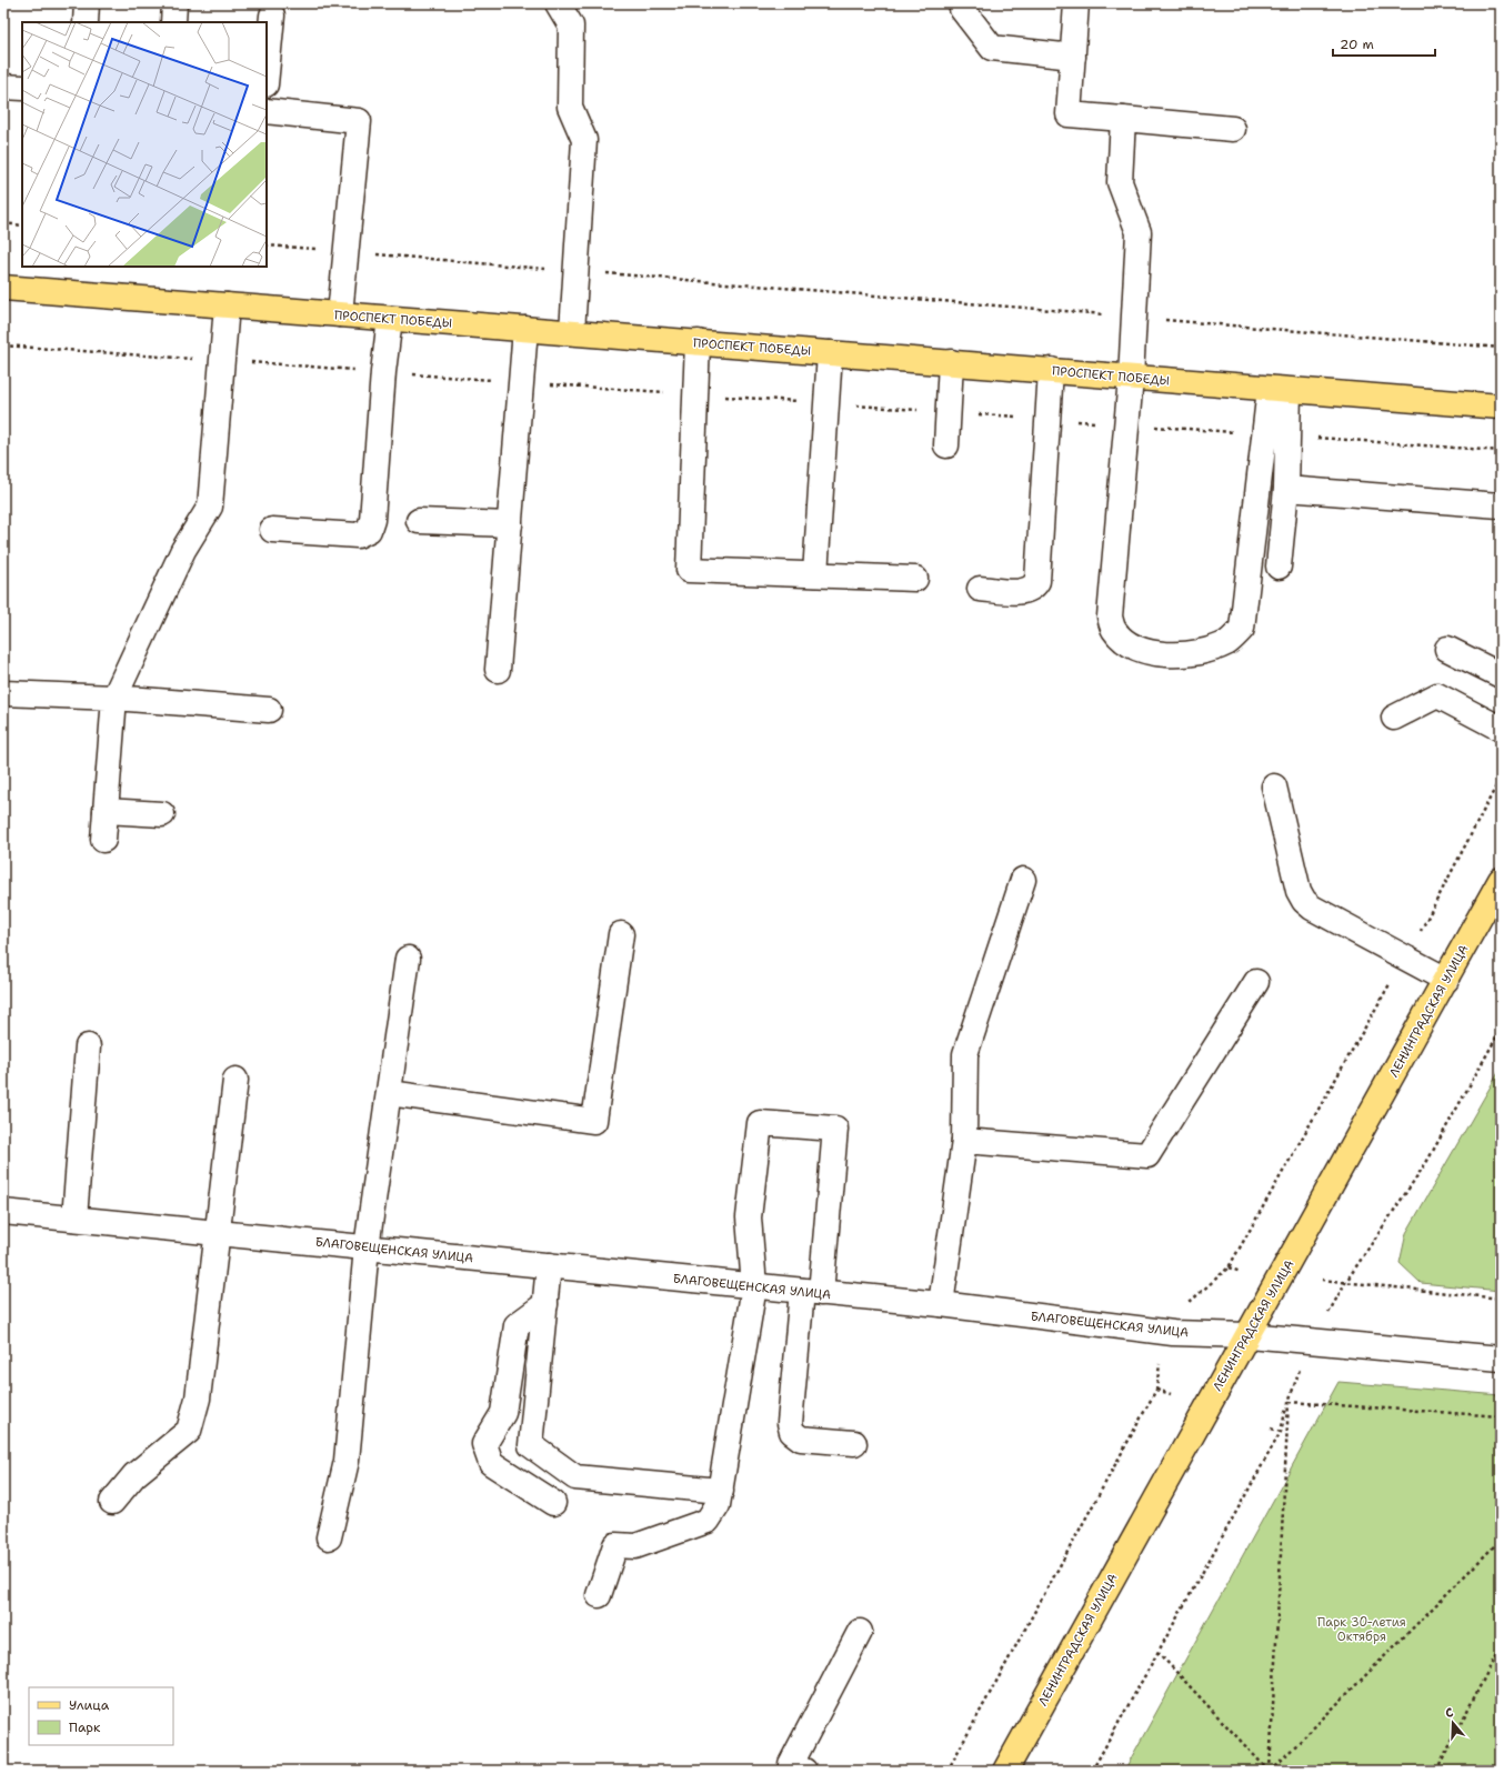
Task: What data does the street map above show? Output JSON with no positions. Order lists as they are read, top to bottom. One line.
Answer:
{"streets":{"main road":["ПРОСПЕКТ ПОБЕДЫ","ЛЕНИНГРАДСКАЯ УЛИЦА"],"street":["БЛАГОВЕЩЕНСКАЯ УЛИЦА"]},"crossings":[["ЛЕНИНГРАДСКАЯ УЛИЦА","БЛАГОВЕЩЕНСКАЯ УЛИЦА"]],"parks":["Парк 30-летия Октября"],"legend":["Улица","Парк"],"scale_bar":"20 m","north":"top"}
